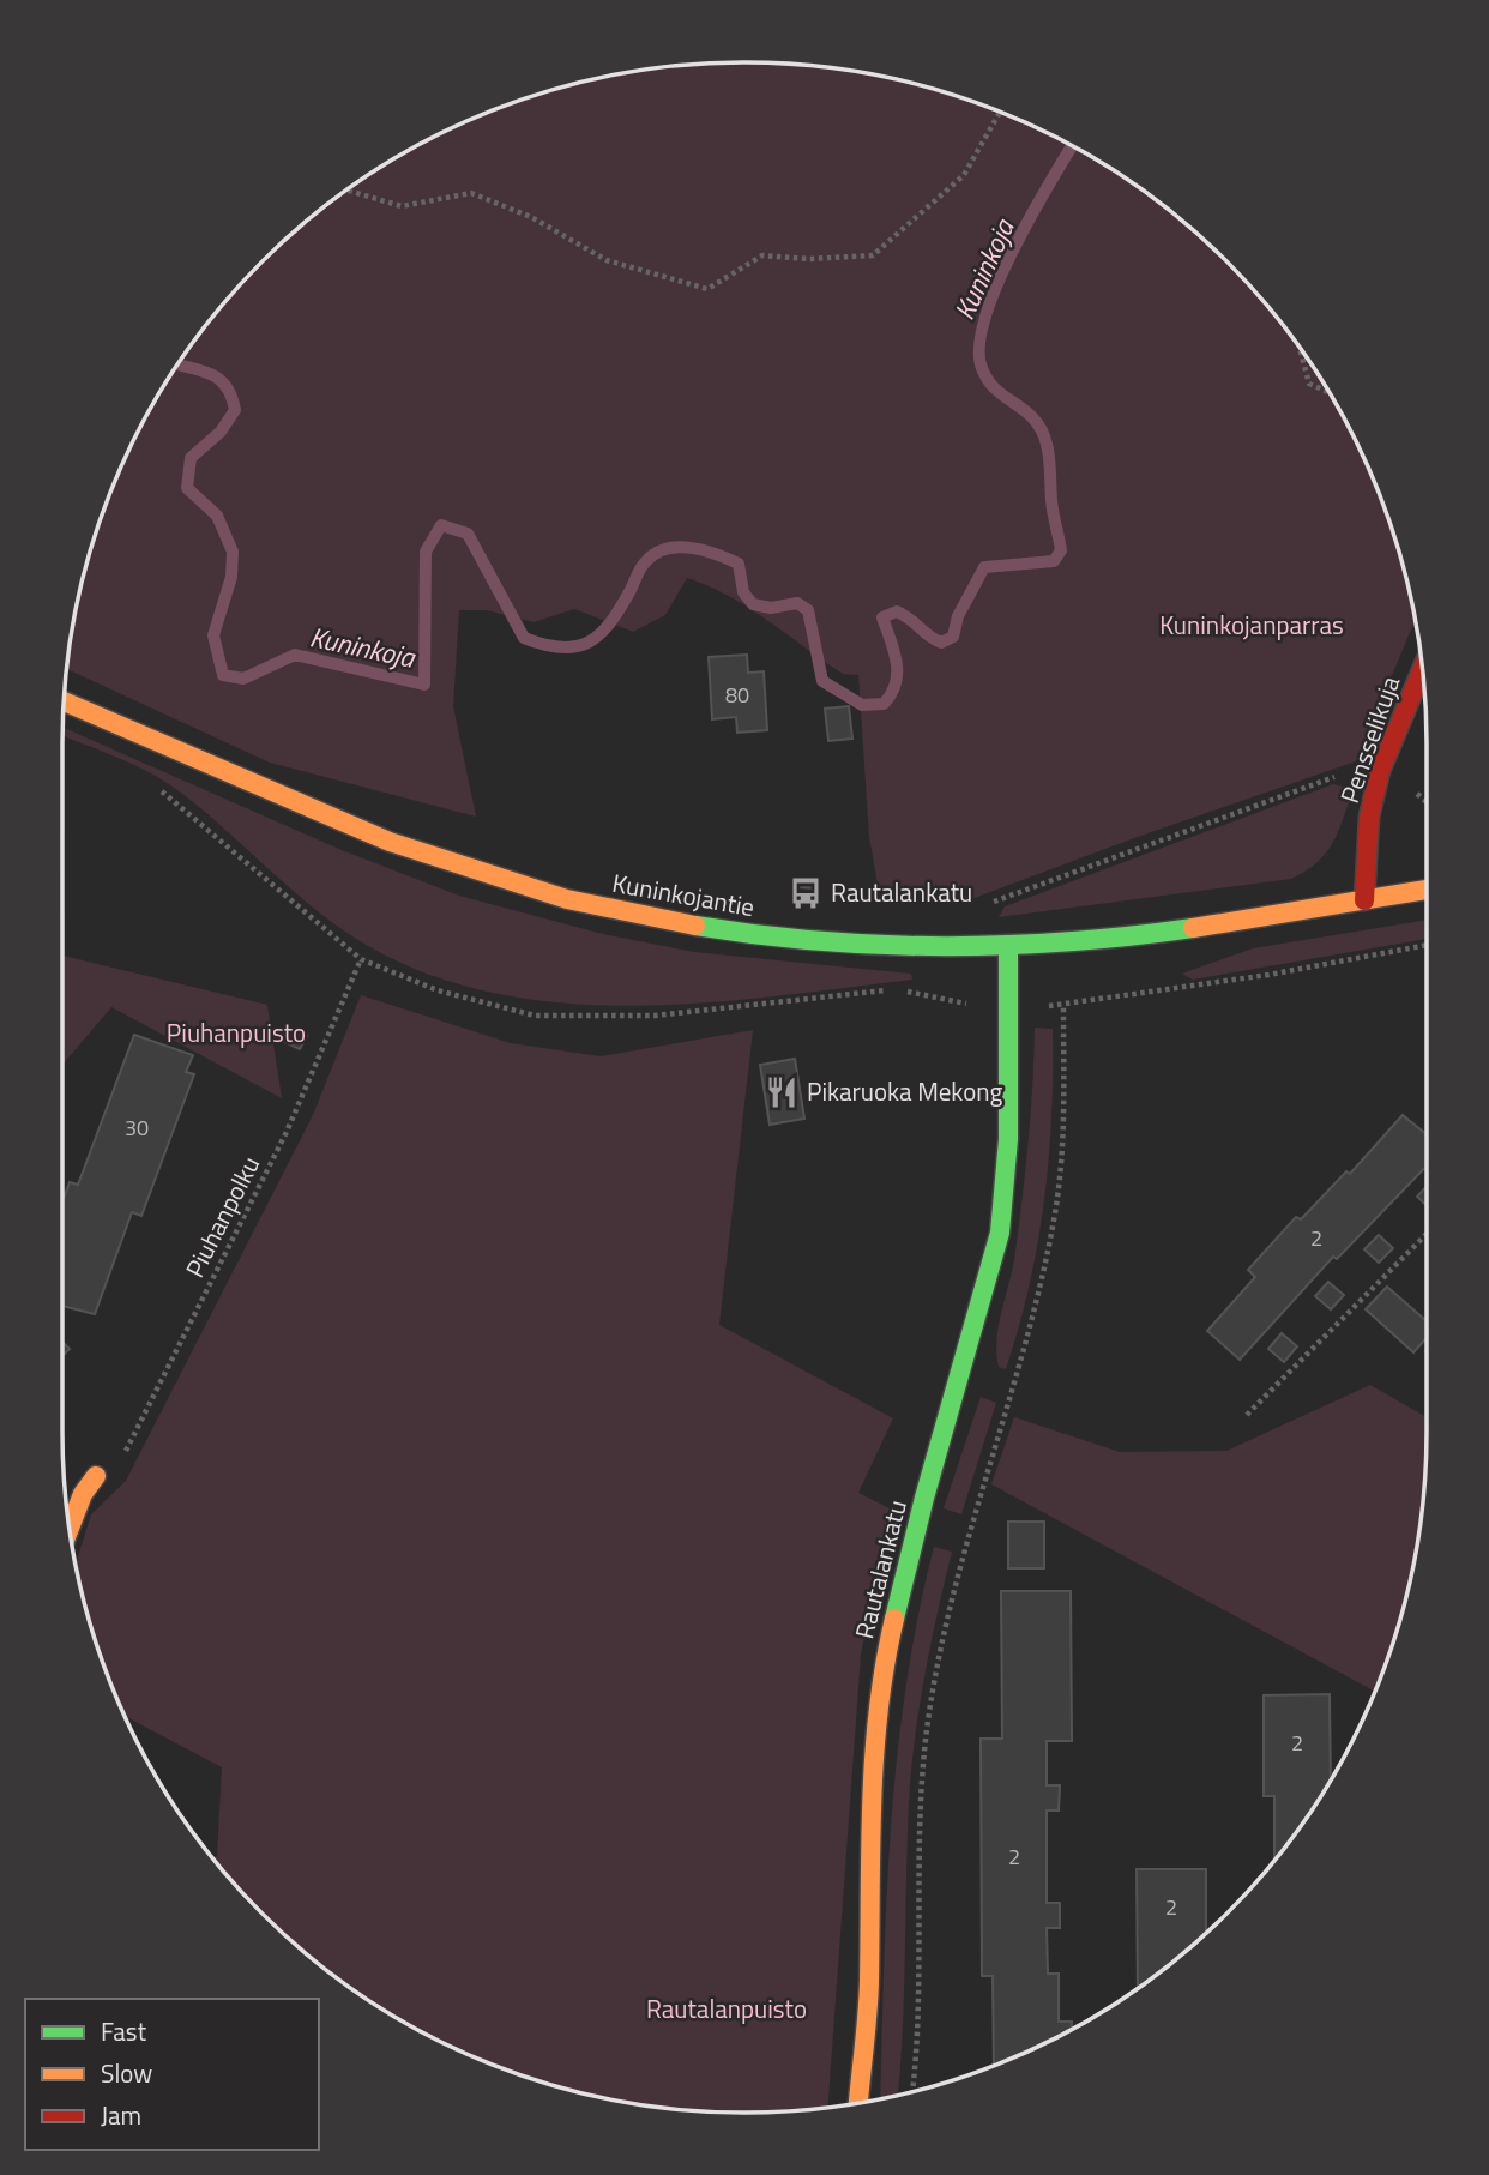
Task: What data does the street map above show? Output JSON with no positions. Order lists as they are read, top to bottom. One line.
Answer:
{"streets":{"street":["Pensselikuja","Kuninkojantie","Rautalankatu"],"path":["Piuhanpolku"]},"crossings":[["Pensselikuja","Kuninkojantie"],["Kuninkojantie","Rautalankatu"]],"water":["Kuninkoja"],"parks":["Kuninkojanparras","Piuhanpuisto","Rautalanpuisto"],"places":{"bus stop":["Rautalankatu"],"restaurant":["Pikaruoka Mekong"]},"house_numbers":["80","30","2","2","2","2"],"legend":["Fast","Slow","Jam"]}
